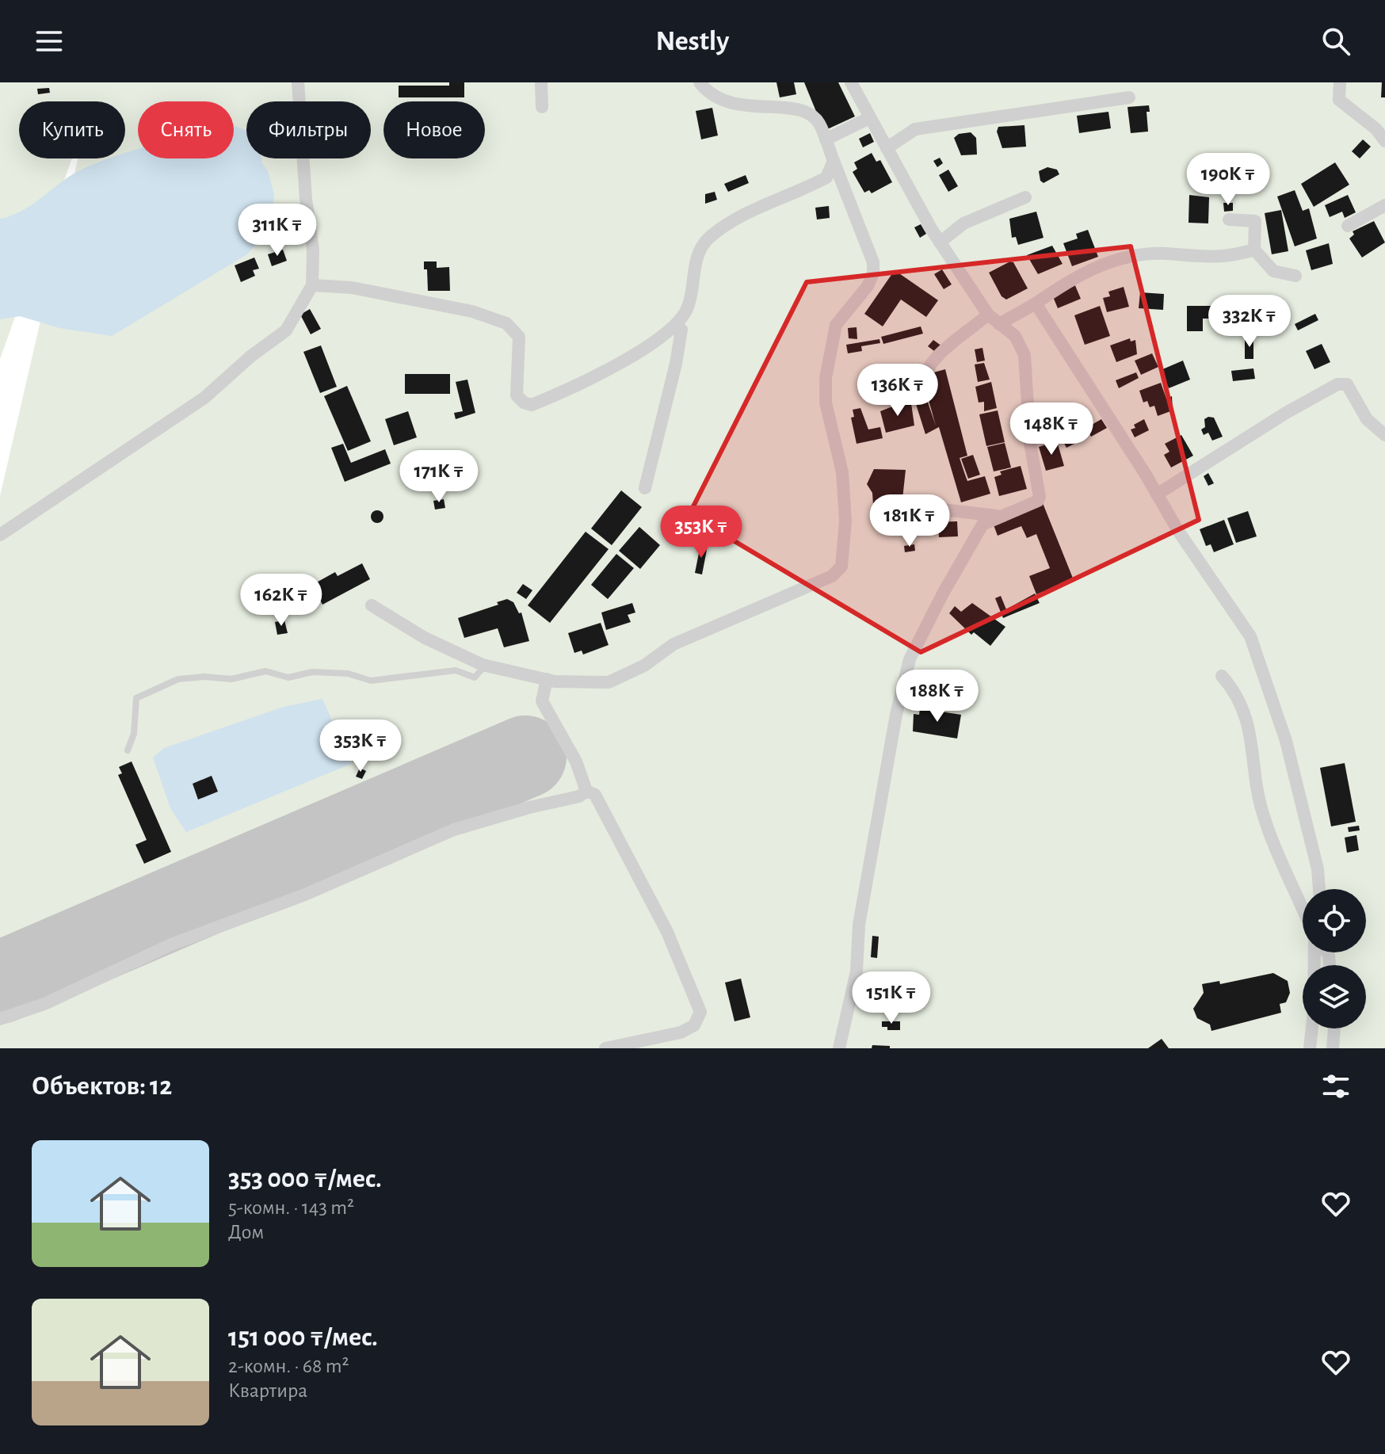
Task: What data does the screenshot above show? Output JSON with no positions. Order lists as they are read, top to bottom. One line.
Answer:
{"page":{"header":"Nestly","chip":["Купить","Снять","Фильтры","Новое"],"price":["190K ₸","311K ₸","332K ₸","136K ₸","148K ₸","171K ₸","181K ₸","353K ₸","162K ₸","188K ₸","353K ₸","151K ₸"],"heading":"Объектов: 12","list":[{"name":"353 000 ₸/мес.","note":"5-комн. · 143 m² · Дом"},{"name":"151 000 ₸/мес.","note":"2-комн. · 68 m² · Квартира"}]}}
